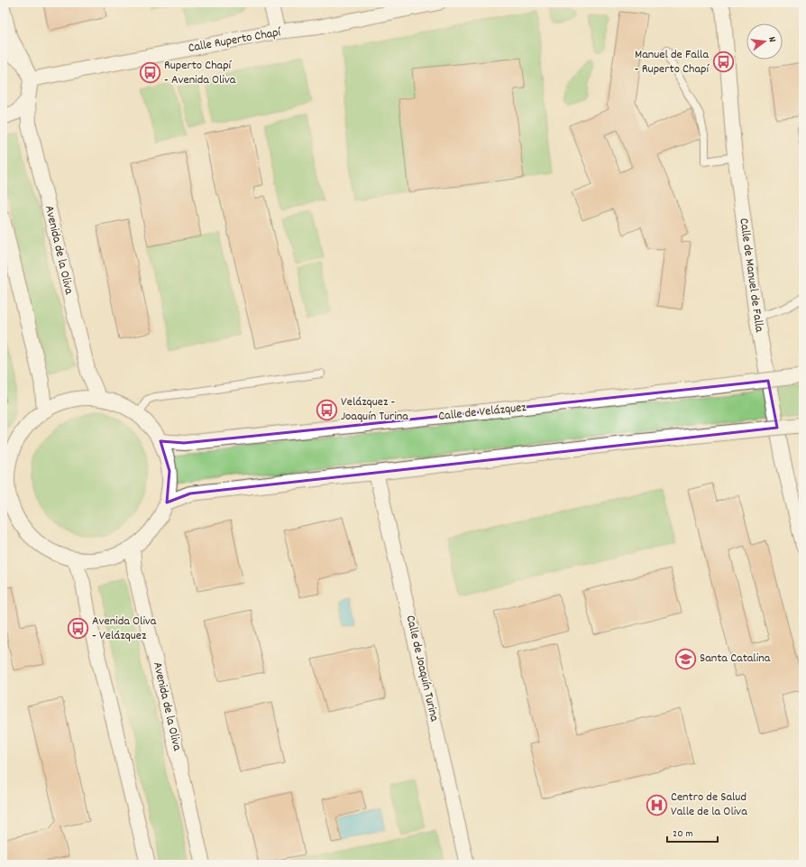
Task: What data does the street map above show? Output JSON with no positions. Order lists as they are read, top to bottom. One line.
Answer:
{"streets":{"street":["Calle Ruperto Chapí","Avenida de la Oliva","Calle de Manuel de Falla","Calle de Velázquez","Calle de Joaquín Turina"]},"crossings":[["Calle Ruperto Chapí","Avenida de la Oliva"]],"places":{"bus stop":["Manuel de Falla - Ruperto Chapí","Ruperto Chapí - Avenida Oliva","Velázquez - Joaquín Turina","Avenida Oliva - Velázquez"],"school or university":["Santa Catalina"],"hospital":["Centro de Salud Valle de la Oliva"]},"scale_bar":"20 m","north":"right"}
